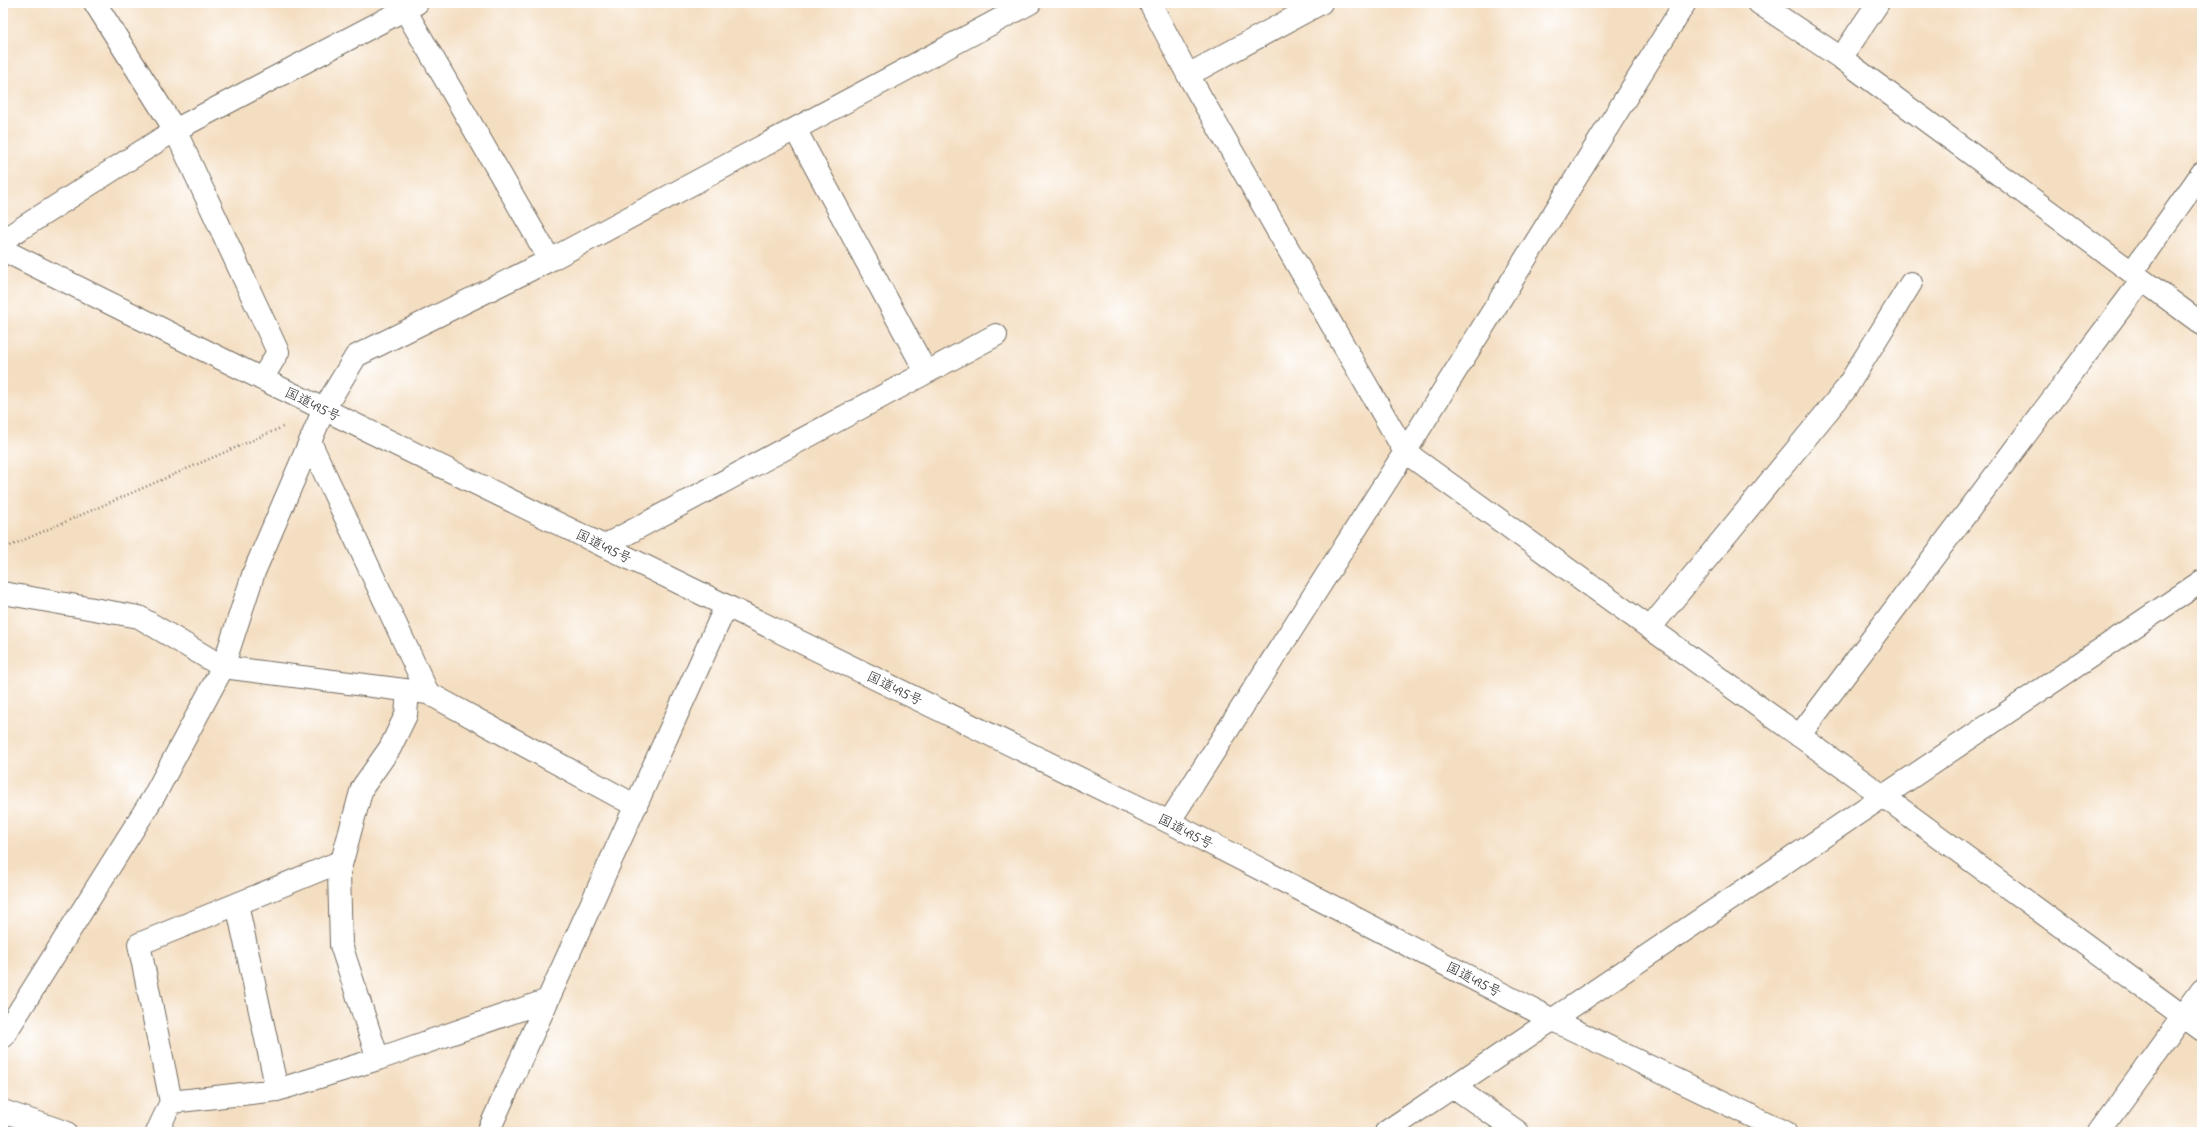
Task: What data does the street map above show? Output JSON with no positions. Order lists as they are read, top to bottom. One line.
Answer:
{"streets":{"main road":["国道495号"]}}
